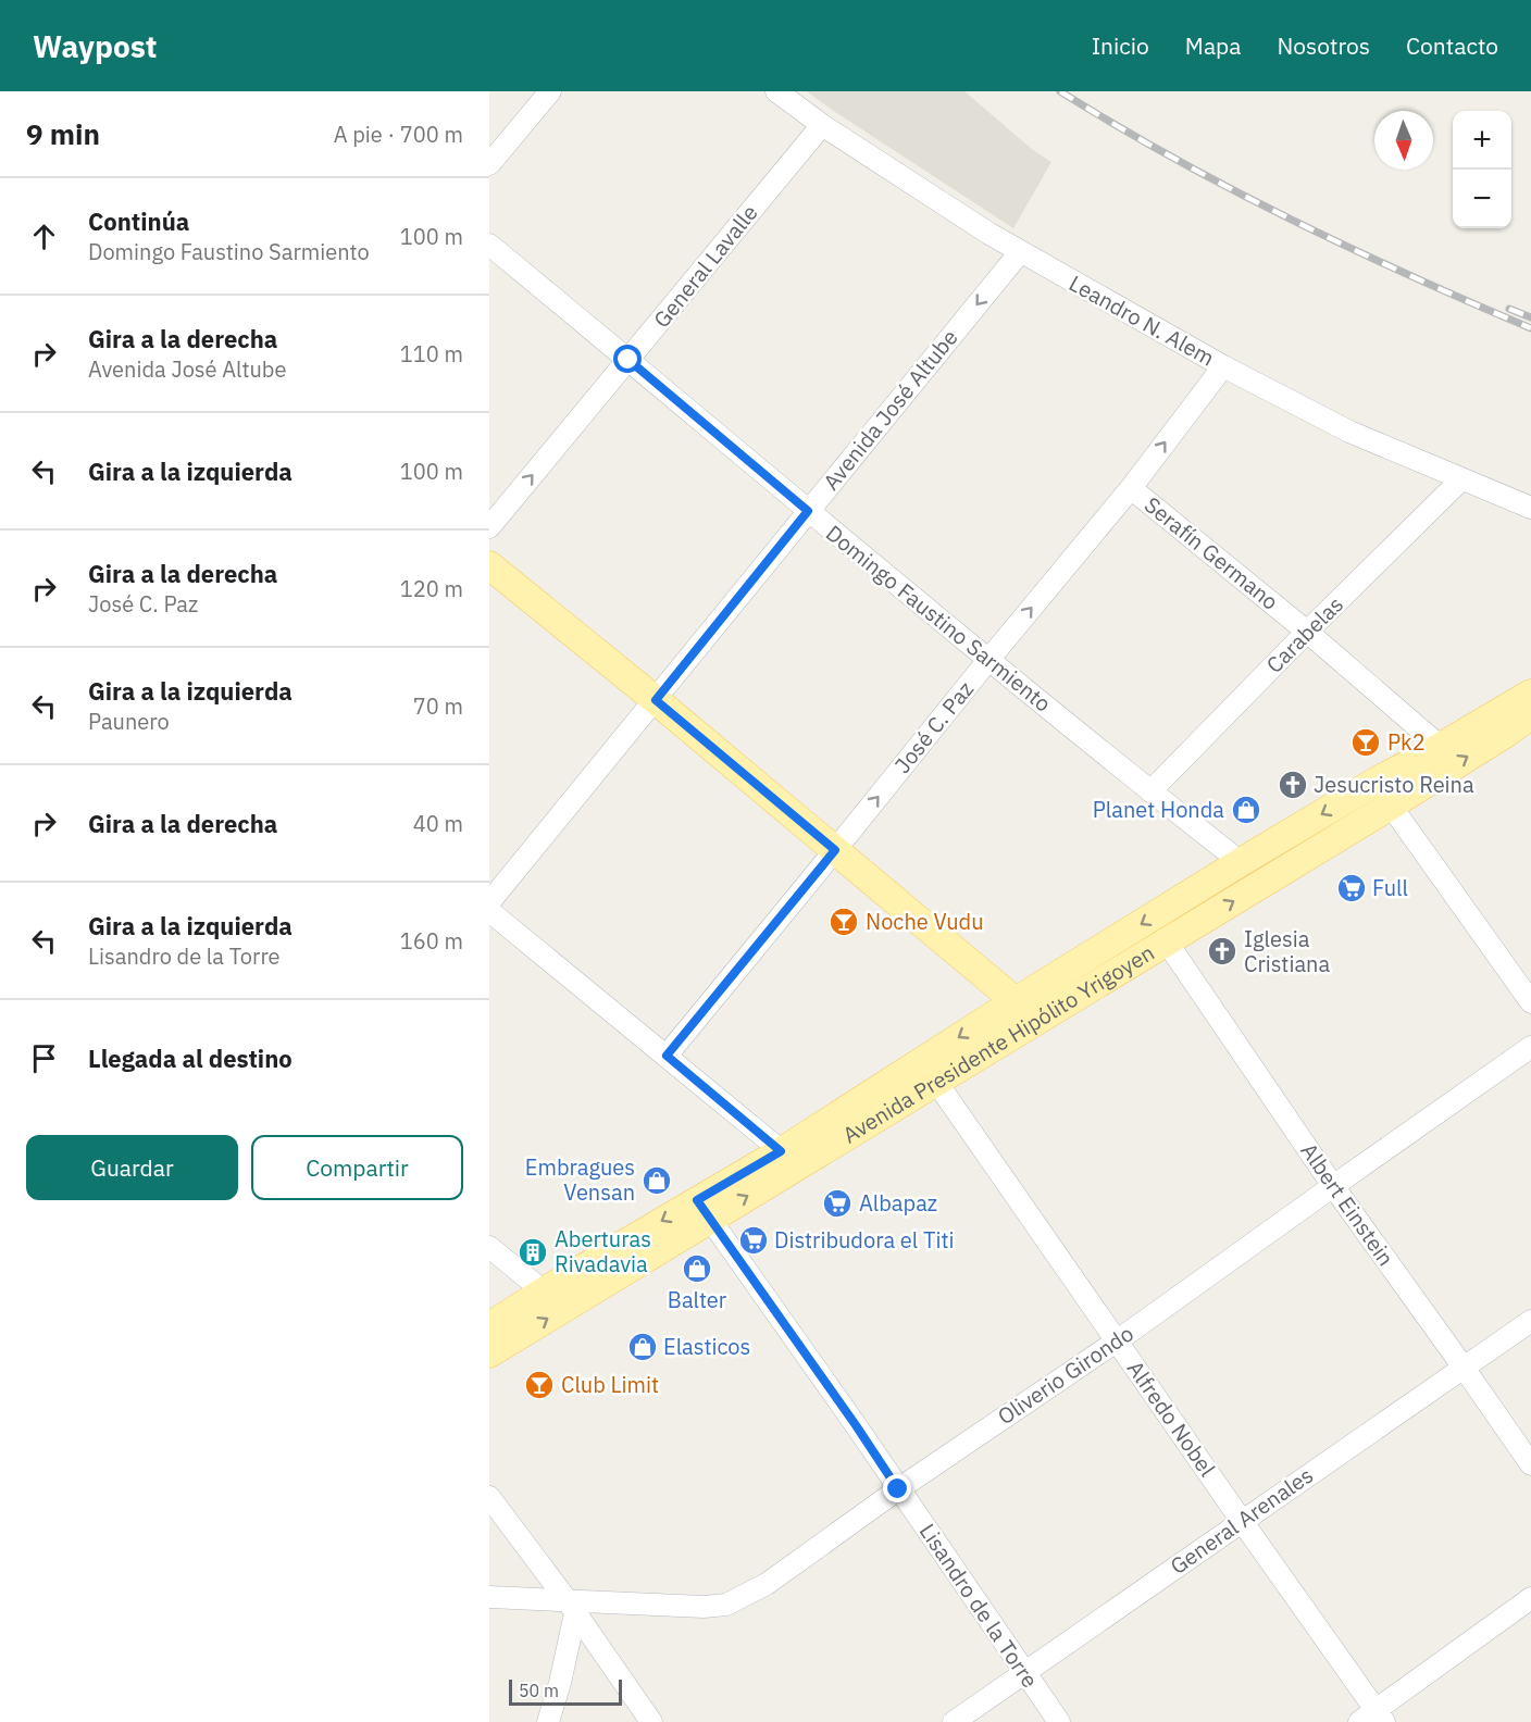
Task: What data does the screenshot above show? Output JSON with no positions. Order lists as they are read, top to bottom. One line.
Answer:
{"streets":{"main road":["Avenida Presidente Hipólito Yrigoyen"],"street":["General Lavalle","Leandro N. Alem","Avenida José Altube","Serafín Germano","Domingo Faustino Sarmiento","Carabelas","José C. Paz","Albert Einstein","Oliverio Girondo","Alfredo Nobel","General Arenales","Lisandro de la Torre"]},"crossings":[["General Lavalle","Leandro N. Alem"],["General Lavalle","Domingo Faustino Sarmiento"],["Leandro N. Alem","Avenida José Altube"],["Leandro N. Alem","Carabelas"],["Leandro N. Alem","José C. Paz"],["Avenida José Altube","Domingo Faustino Sarmiento"],["Serafín Germano","Carabelas"],["Serafín Germano","José C. Paz"],["Serafín Germano","Avenida Presidente Hipólito Yrigoyen"],["Domingo Faustino Sarmiento","Carabelas"],["Domingo Faustino Sarmiento","José C. Paz"],["Domingo Faustino Sarmiento","Avenida Presidente Hipólito Yrigoyen"],["Avenida Presidente Hipólito Yrigoyen","Albert Einstein"],["Avenida Presidente Hipólito Yrigoyen","Alfredo Nobel"],["Avenida Presidente Hipólito Yrigoyen","Lisandro de la Torre"],["Albert Einstein","Oliverio Girondo"],["Albert Einstein","General Arenales"],["Oliverio Girondo","Alfredo Nobel"],["Oliverio Girondo","Lisandro de la Torre"],["Alfredo Nobel","General Arenales"],["General Arenales","Lisandro de la Torre"]],"one_way":["General Lavalle","Avenida José Altube","José C. Paz"],"places":{"bar":["Pk2","Noche Vudu","Club Limit"],"church":["Jesucristo Reina","Iglesia Cristiana"],"shop":["Planet Honda","Embragues Vensan","Balter","Elasticos"],"supermarket":["Full","Albapaz","Distribudora el Titi"],"building":["Aberturas Rivadavia"]},"scale_bar":"50 m","north":"bottom","page":{"header":"Waypost","nav":["Inicio","Mapa","Nosotros","Contacto"],"heading":["9 min","A pie · 700 m"],"map_buttons":["+","−"],"list":[["Continúa","Domingo Faustino Sarmiento","100 m"],["Gira a la derecha","Avenida José Altube","110 m"],["Gira a la izquierda","100 m"],["Gira a la derecha","José C. Paz","120 m"],["Gira a la izquierda","Paunero","70 m"],["Gira a la derecha","40 m"],["Gira a la izquierda","Lisandro de la Torre","160 m"],"Llegada al destino"],"buttons":["Guardar","Compartir"],"scale":"50 m"}}
